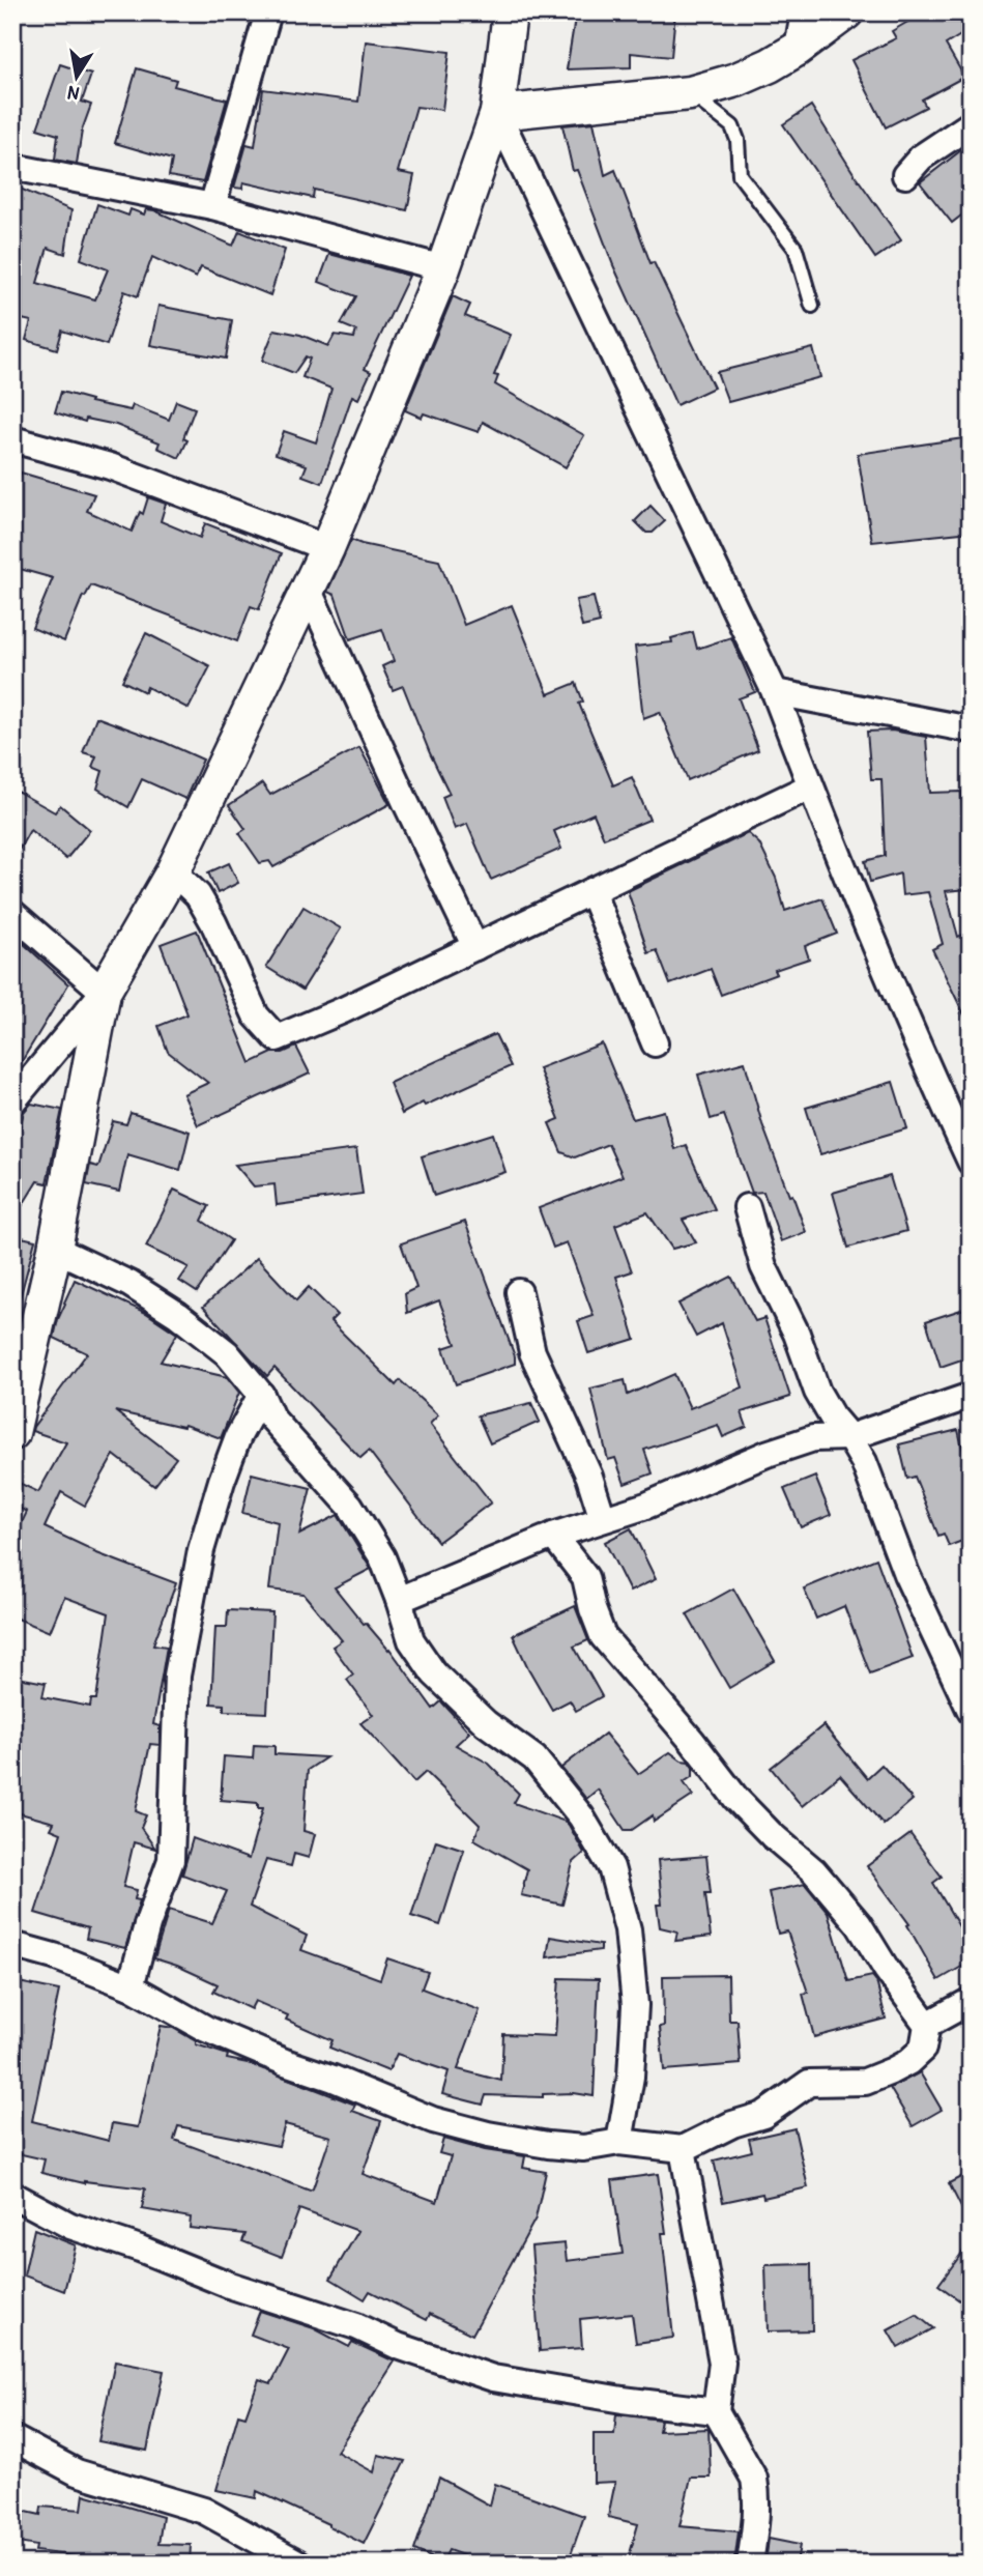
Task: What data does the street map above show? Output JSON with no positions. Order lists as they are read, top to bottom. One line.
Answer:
{"north":"bottom"}
